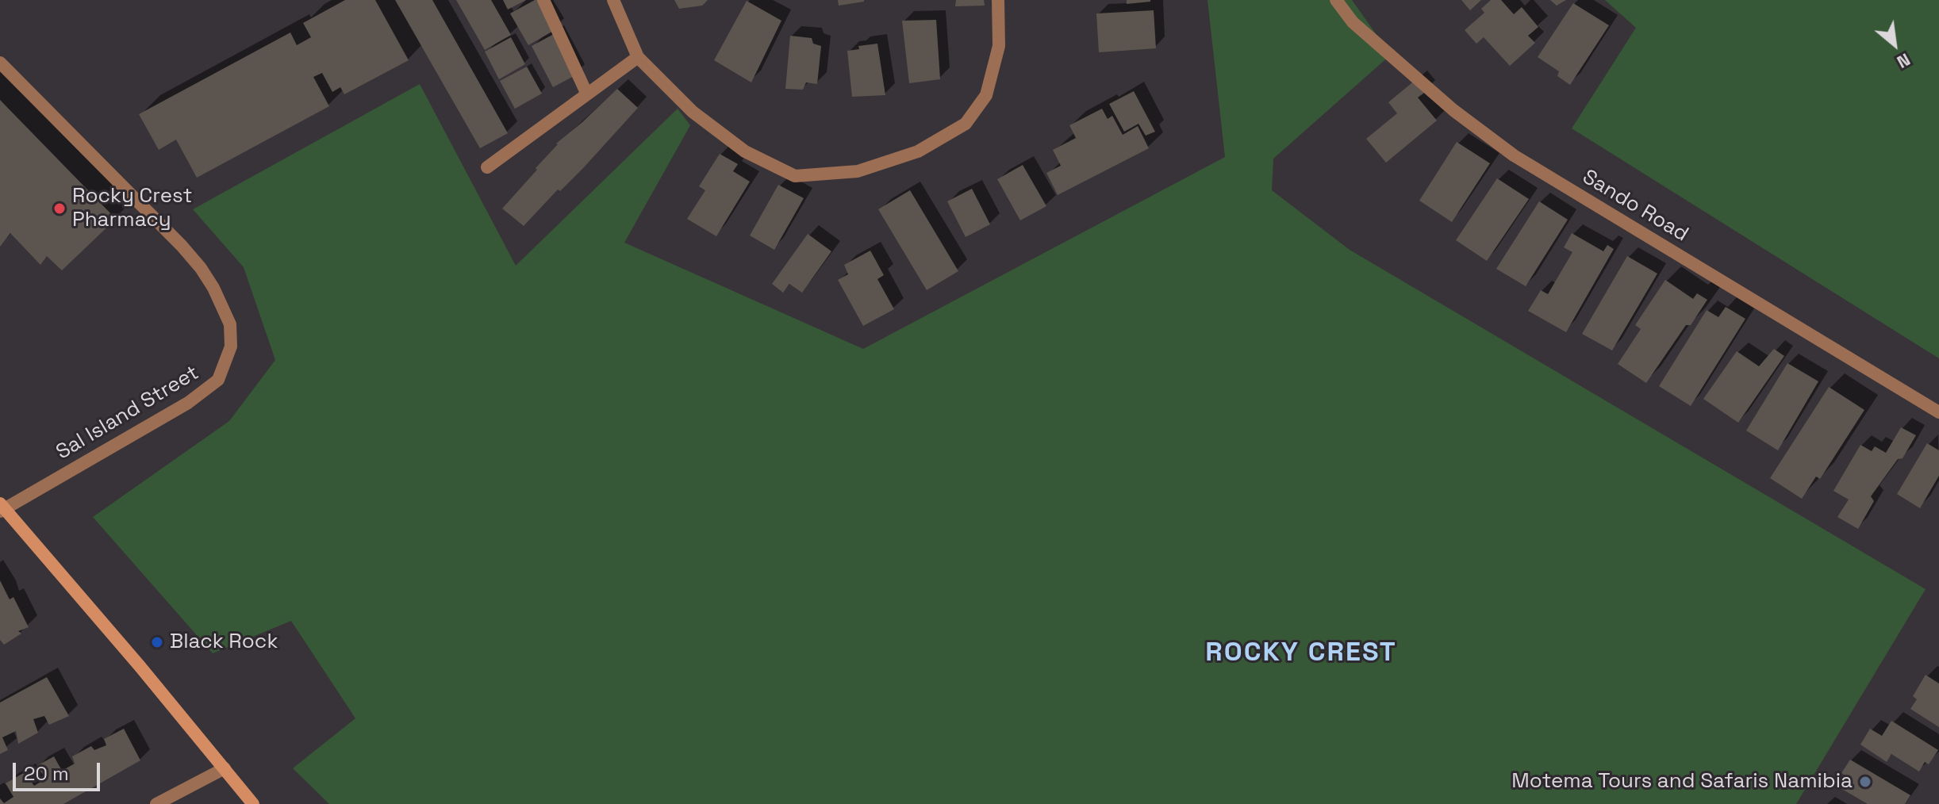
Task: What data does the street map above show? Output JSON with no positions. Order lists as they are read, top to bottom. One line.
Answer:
{"streets":{"street":["Sando Road","Sal Island Street"]},"districts":["ROCKY CREST"],"places":["Rocky Crest Pharmacy","Black Rock","Motema Tours and Safaris Namibia"],"scale_bar":"20 m","north":"bottom right"}
